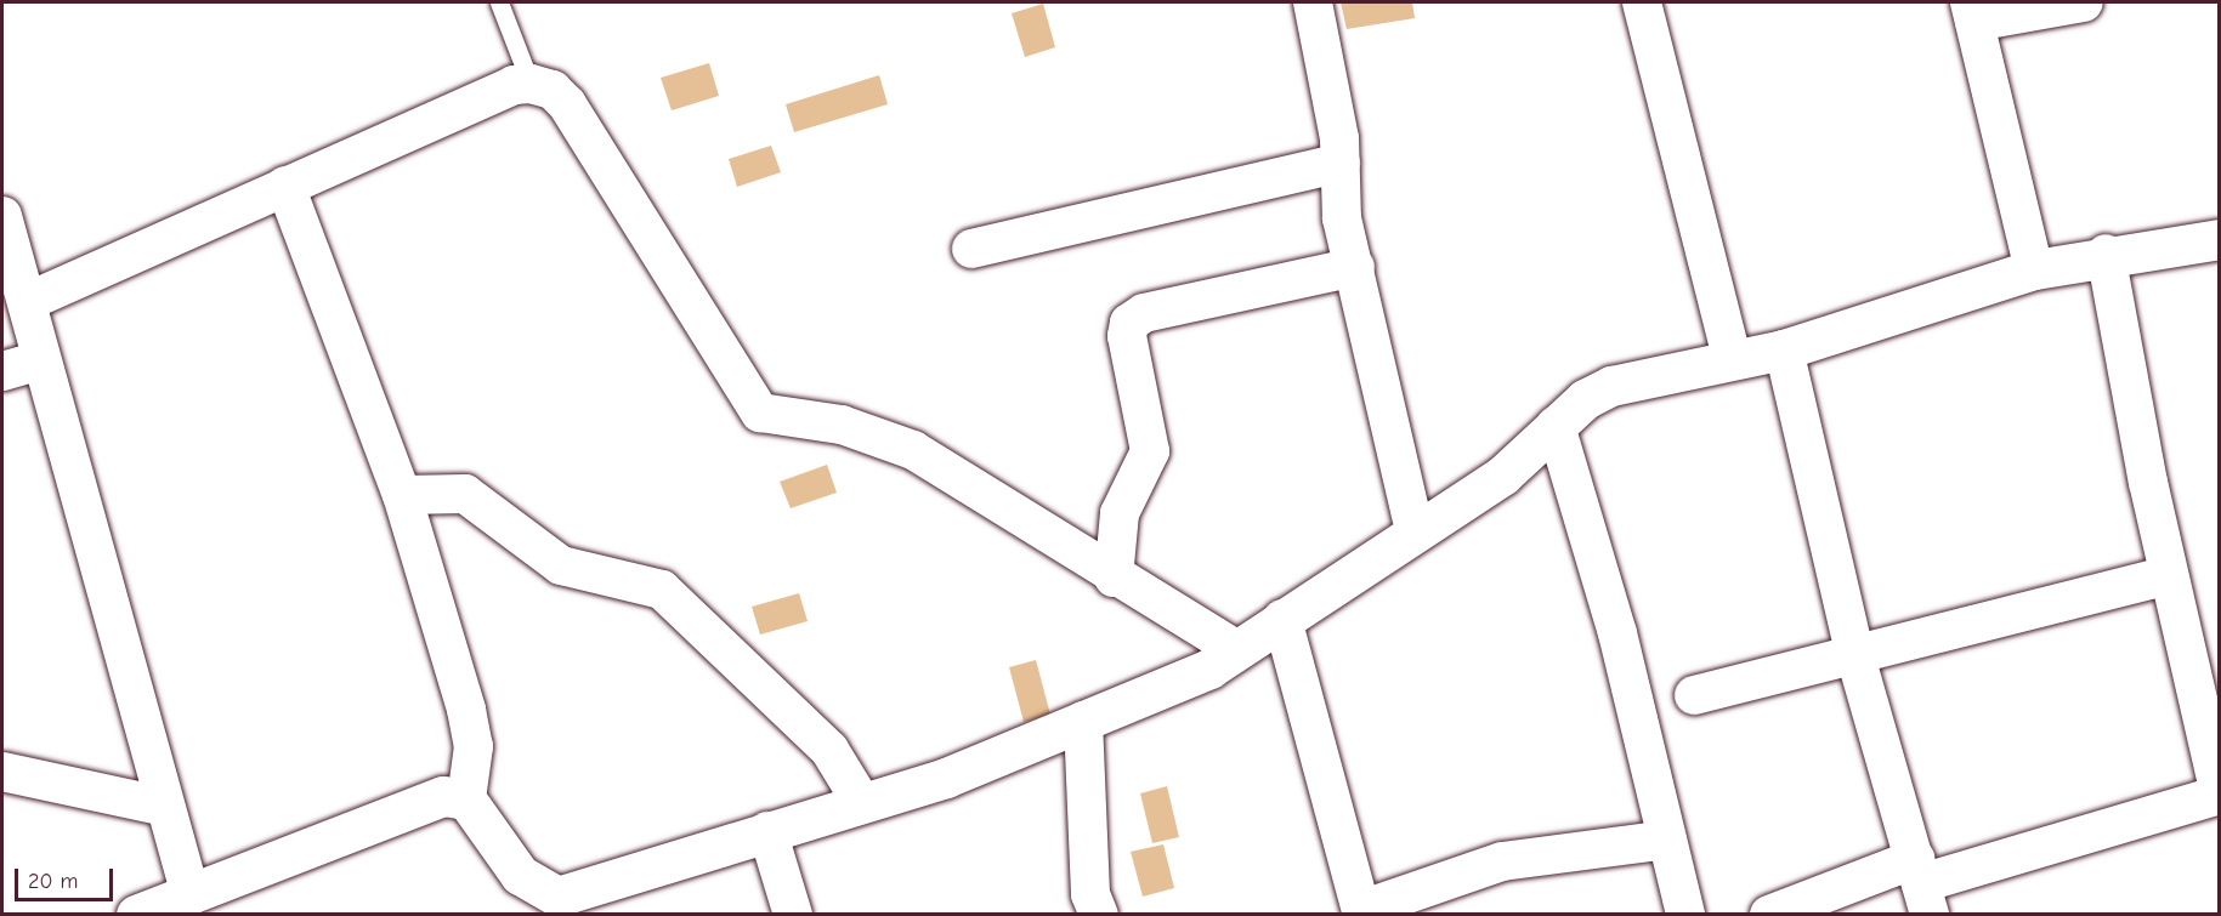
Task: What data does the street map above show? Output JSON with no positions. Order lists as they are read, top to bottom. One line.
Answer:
{"scale_bar":"20 m"}
